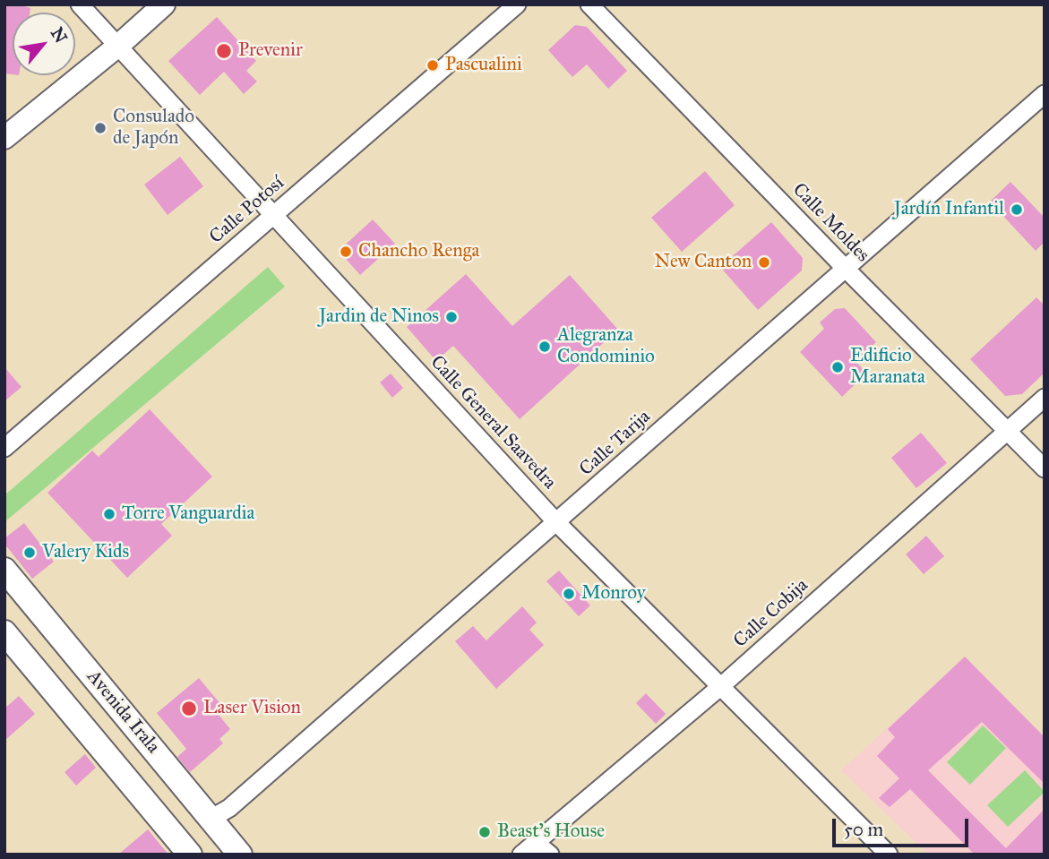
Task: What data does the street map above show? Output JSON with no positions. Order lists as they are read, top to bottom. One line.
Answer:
{"streets":{"main road":["Avenida Irala"],"street":["Calle Potosí","Calle Moldes","Calle General Saavedra","Calle Tarija","Calle Cobija"]},"crossings":[["Calle Potosí","Calle General Saavedra"],["Calle Moldes","Calle Tarija"],["Calle Moldes","Calle Cobija"],["Calle General Saavedra","Calle Tarija"],["Calle General Saavedra","Calle Cobija"],["Calle Tarija","Avenida Irala"]],"places":["Prevenir","Pascualini","Consulado de Japón","Jardín Infantil","Chancho Renga","New Canton","Jardin de Ninos","Alegranza Condominio","Edificio Maranata","Torre Vanguardia","Valery Kids","Monroy","Laser Vision","Beast's House"],"scale_bar":"50 m","north":"top right"}
